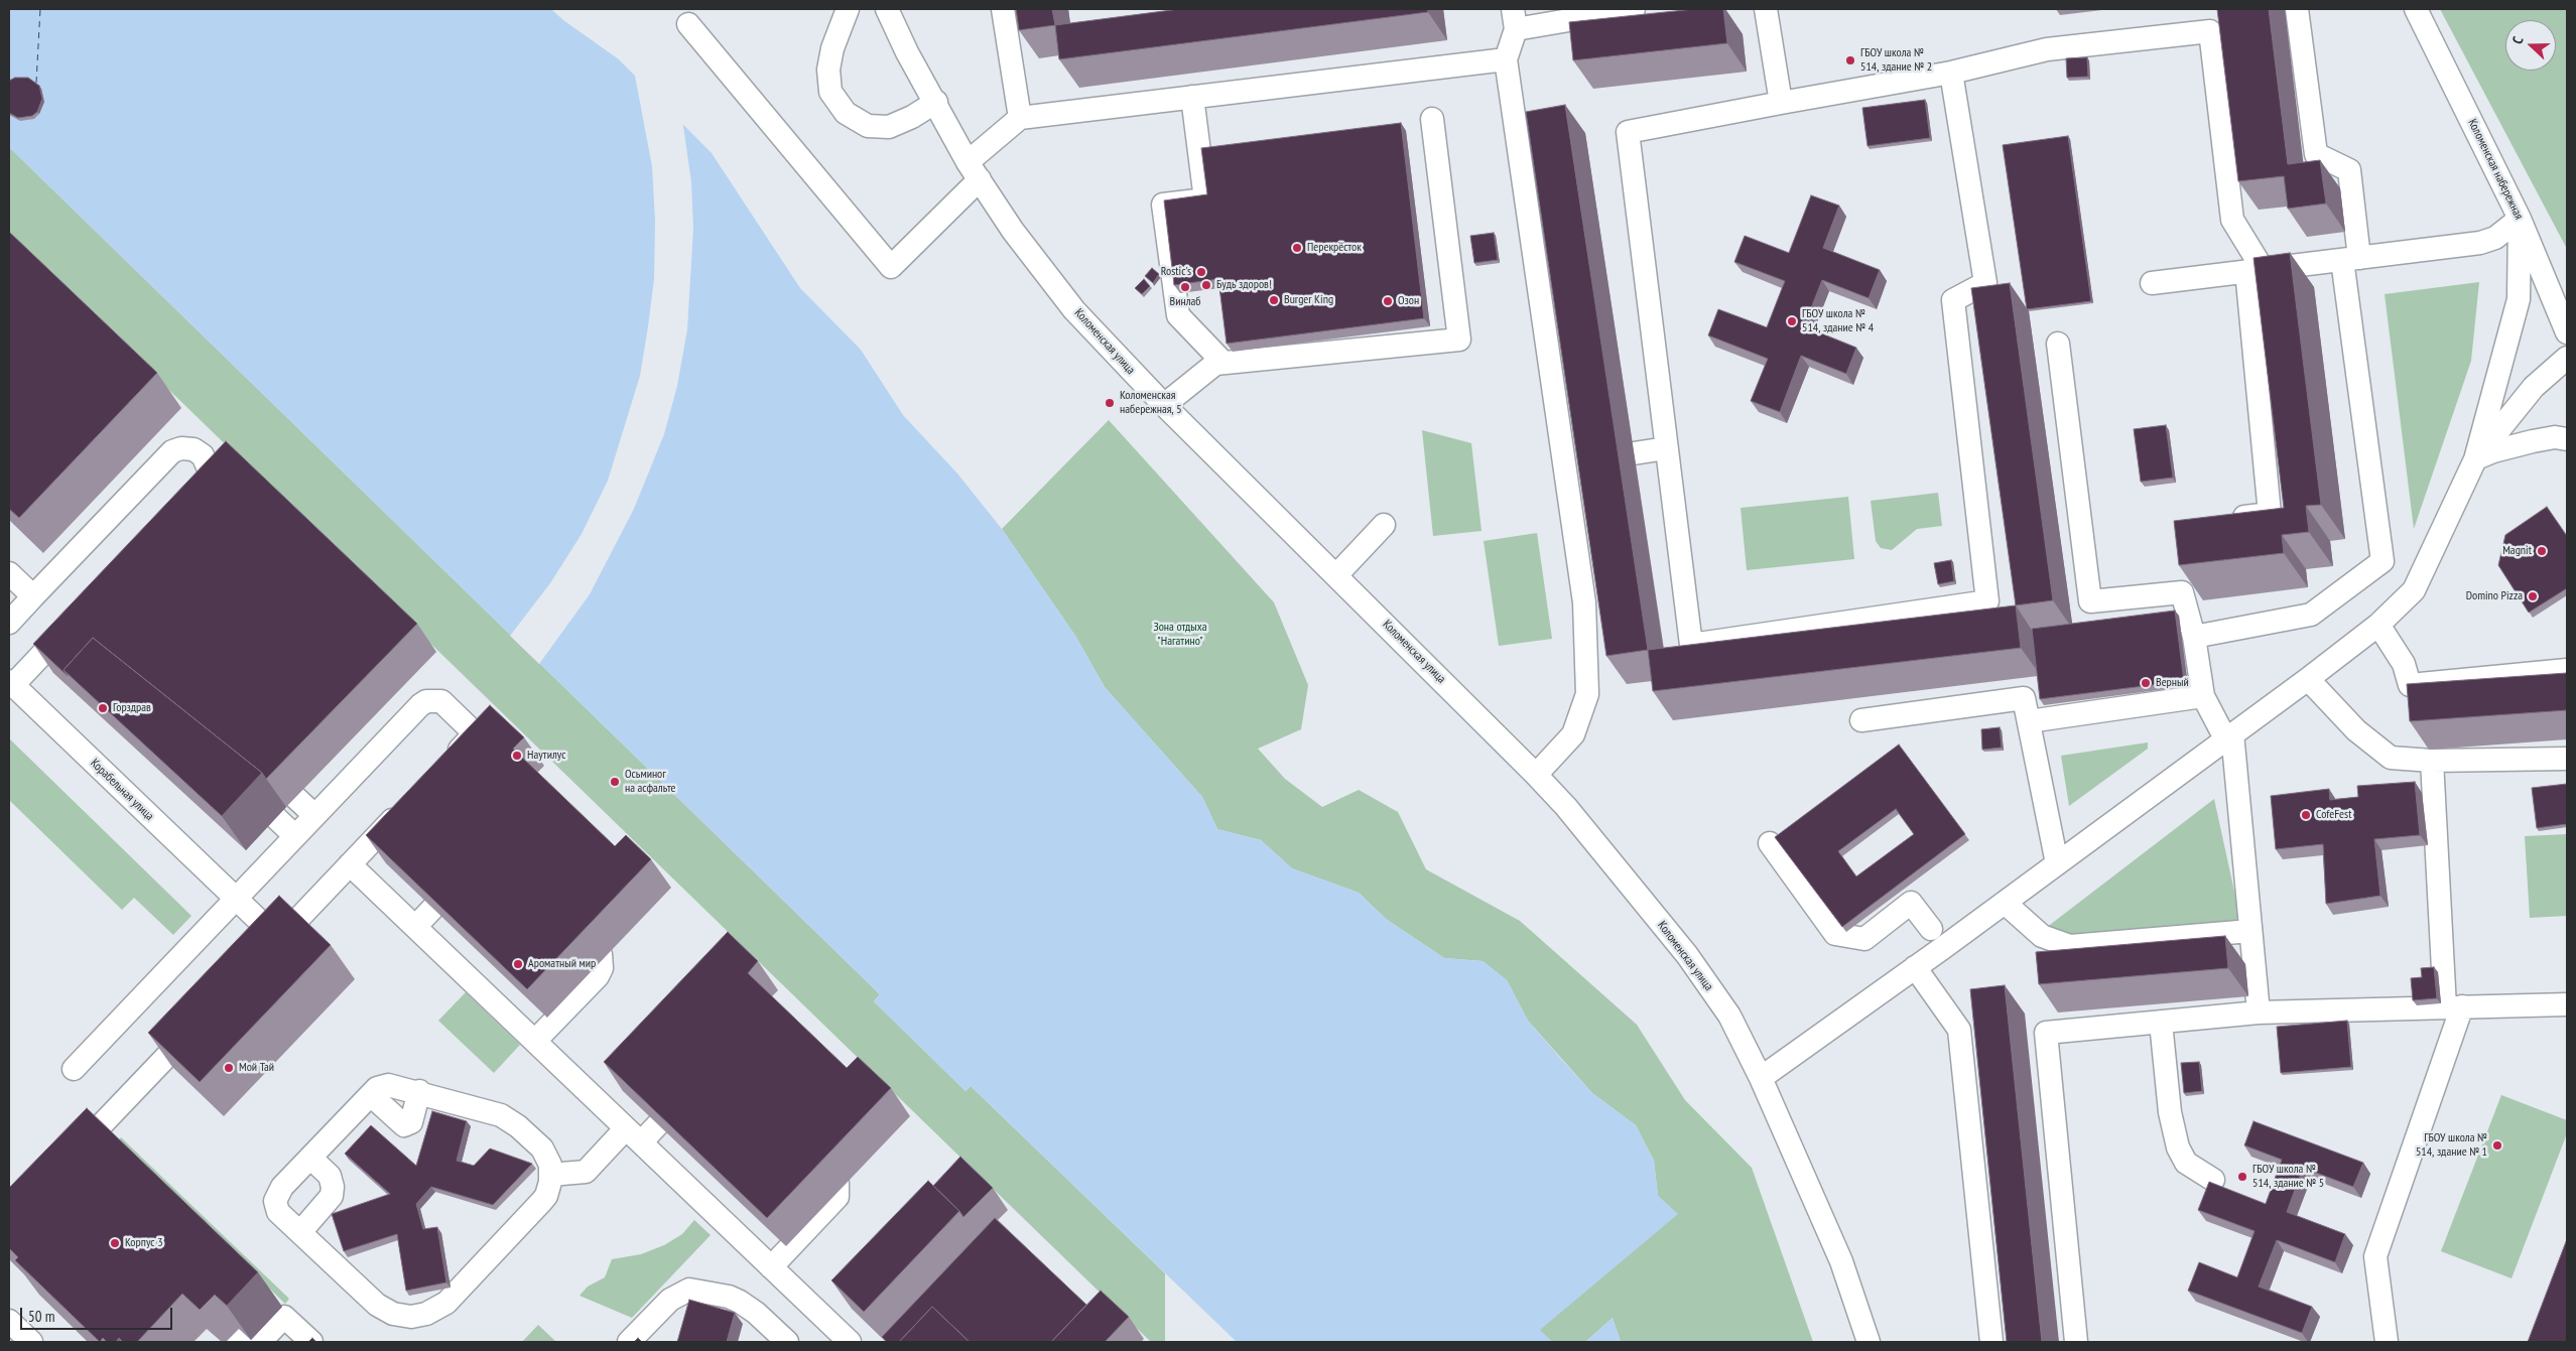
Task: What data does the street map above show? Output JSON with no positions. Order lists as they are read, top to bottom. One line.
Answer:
{"streets":{"street":["Коломенская набережная","Коломенская улица","Корабельная улица"]},"parks":["Зона отдыха \"Нагатино\""],"places":["ГБОУ школа № 514, здание № 2","Перекрёсток","Rostic's","Будь здоров!","Винлаб","Burger King","Озон","ГБОУ школа № 514, здание № 4","Коломенская набережная, 5","Magnit","Domino Pizza","Верный","Горздрав","Наутилус","Осьминог на асфальте","CofeFest","Ароматный мир","Мой Тай","ГБОУ школа № 514, здание № 1","ГБОУ школа № 514, здание № 5","Корпус 3"],"scale_bar":"50 m","north":"left"}
